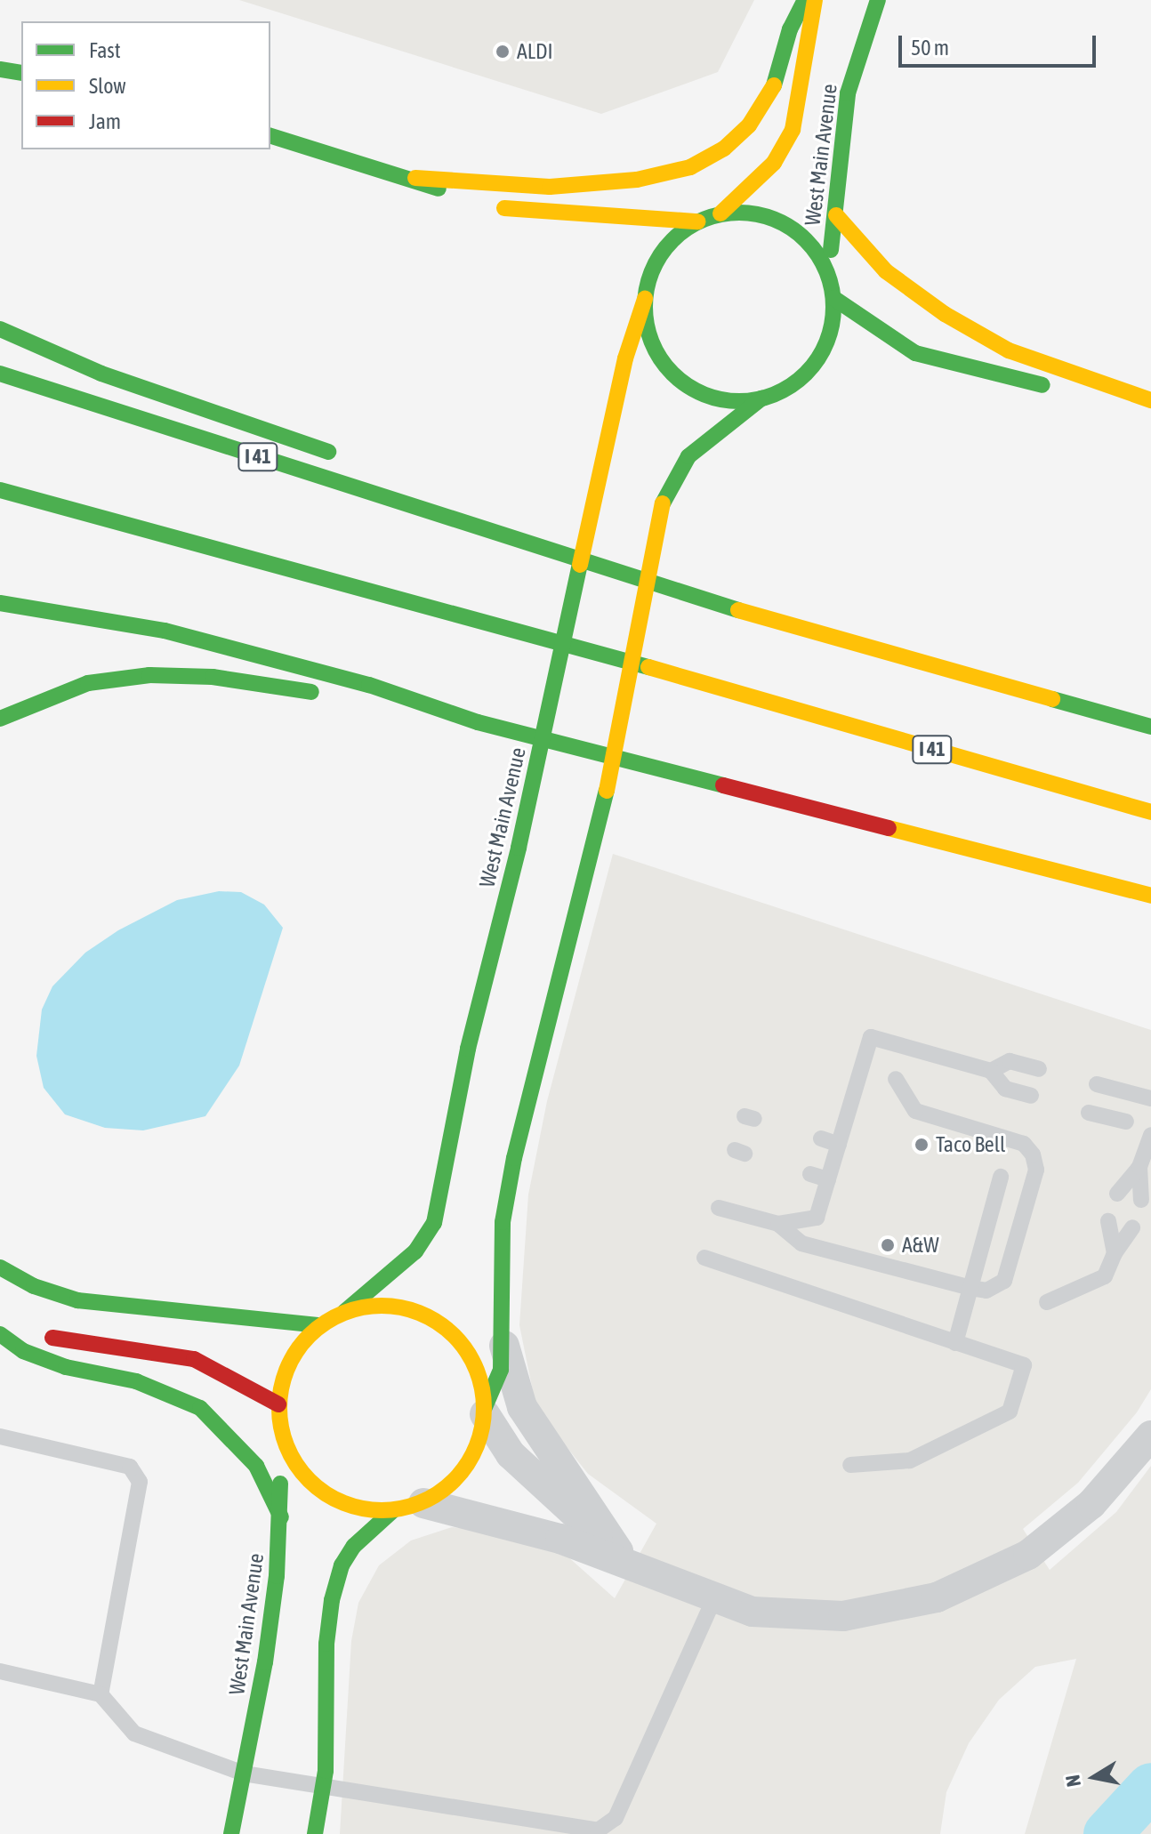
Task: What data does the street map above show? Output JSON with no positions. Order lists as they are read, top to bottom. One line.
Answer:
{"streets":{"main road":["West Main Avenue","I 41"]},"places":["ALDI","Taco Bell","A&W"],"legend":["Fast","Slow","Jam"],"scale_bar":"50 m","north":"left"}
